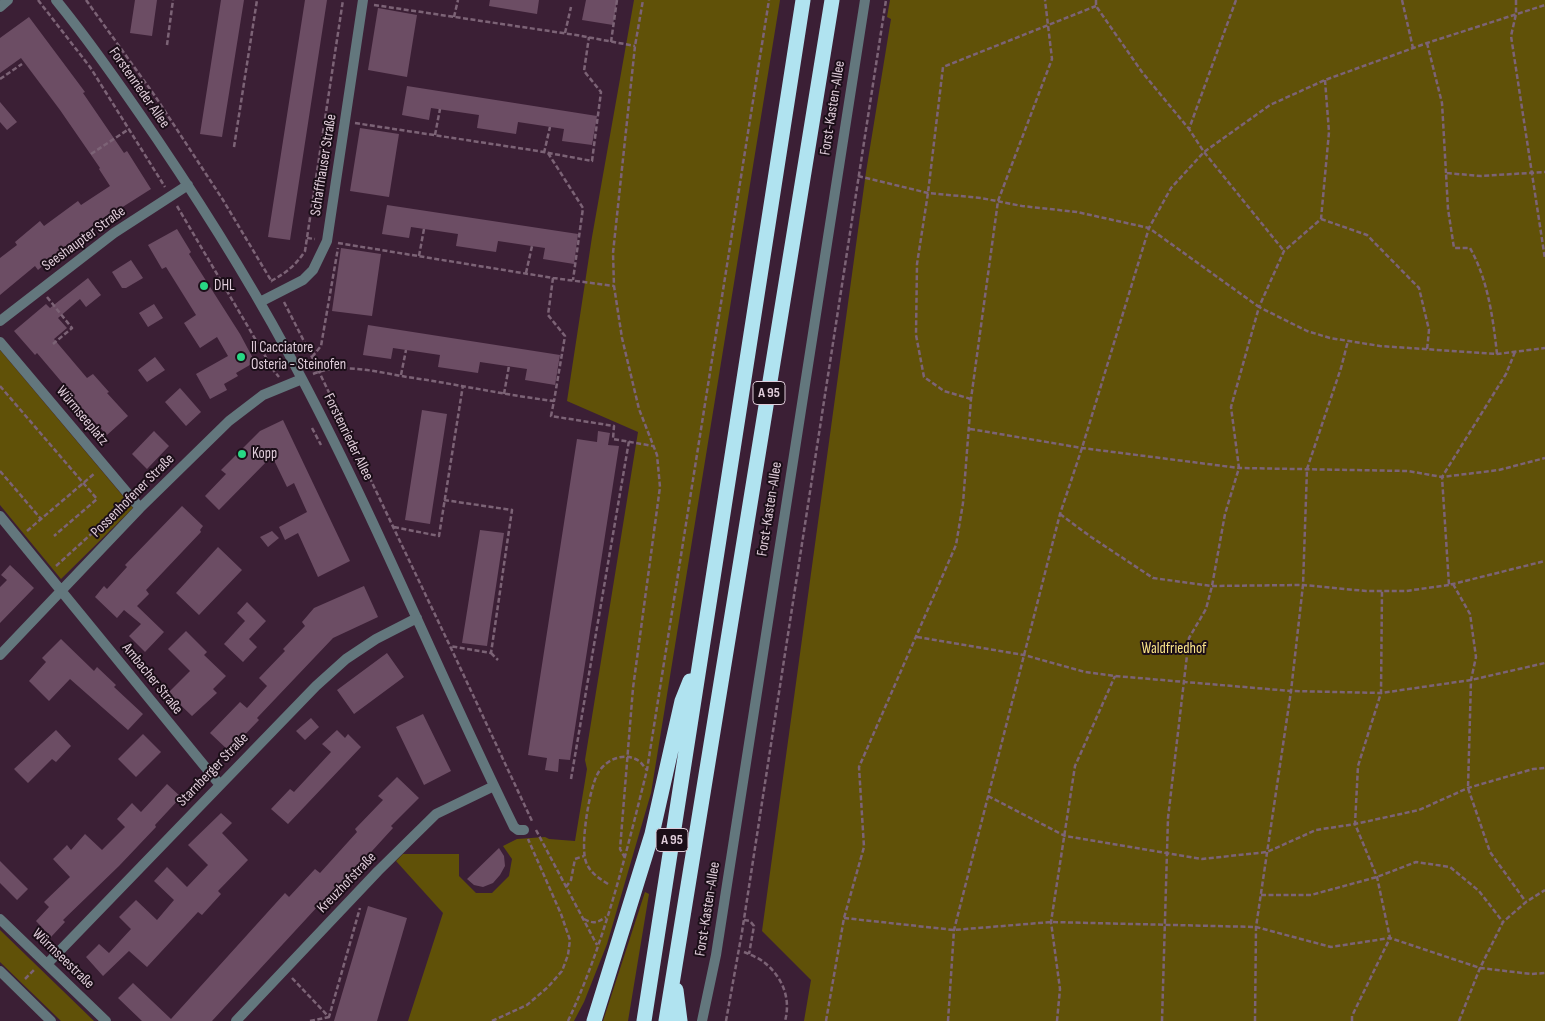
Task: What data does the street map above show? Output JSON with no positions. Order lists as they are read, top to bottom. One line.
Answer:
{"streets":{"highway":["A 95"],"street":["Forstenrieder Allee","Forst-Kasten-Allee","Schaffhauser Straße","Seeshaupter Straße","Würmseeplatz","Possenhofener Straße","Ambacher Straße","Starnberger Straße","Kreuzhofstraße","Würmseestraße"]},"crossings":[["Forstenrieder Allee","Schaffhauser Straße"],["Forstenrieder Allee","Seeshaupter Straße"],["Forstenrieder Allee","Possenhofener Straße"],["Forstenrieder Allee","Starnberger Straße"],["Forstenrieder Allee","Kreuzhofstraße"],["Würmseeplatz","Possenhofener Straße"],["Possenhofener Straße","Ambacher Straße"],["Ambacher Straße","Starnberger Straße"],["Starnberger Straße","Würmseestraße"]],"parks":["Waldfriedhof"],"places":["DHL","Il Cacciatore Osteria - Steinofen","Kopp"]}
